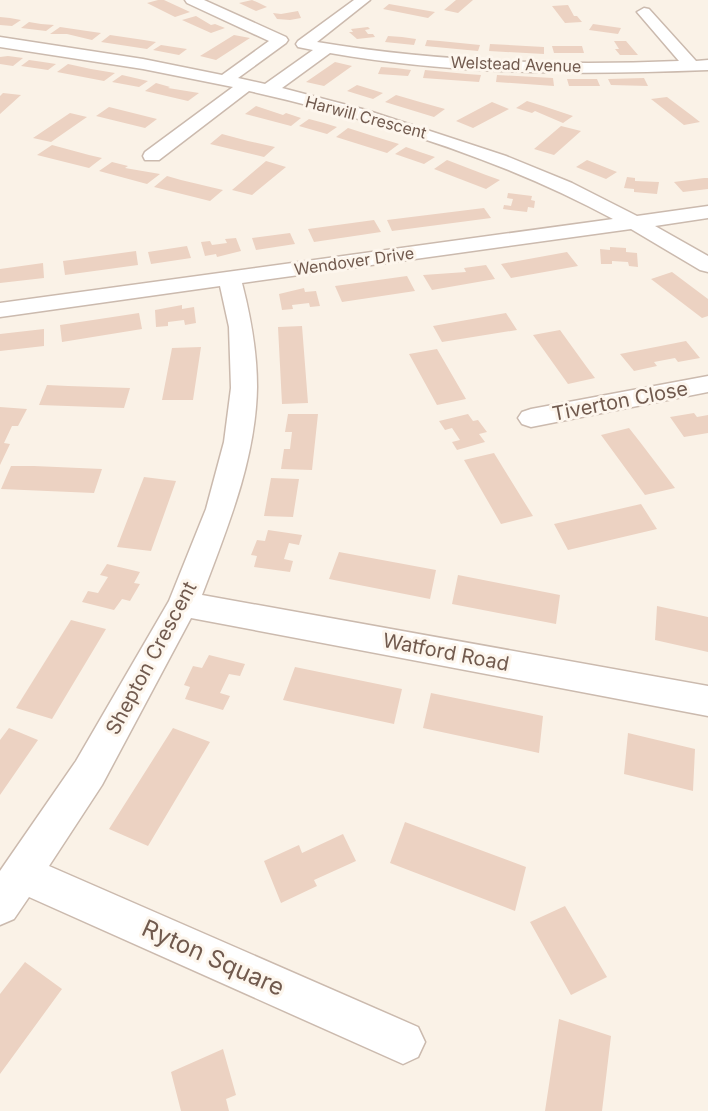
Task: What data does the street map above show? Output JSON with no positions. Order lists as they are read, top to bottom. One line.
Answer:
{"streets":{"street":["Welstead Avenue","Harwill Crescent","Wendover Drive","Tiverton Close","Watford Road","Shepton Crescent","Ryton Square"]},"crossings":[["Harwill Crescent","Wendover Drive"],["Wendover Drive","Shepton Crescent"],["Watford Road","Shepton Crescent"],["Shepton Crescent","Ryton Square"]]}
